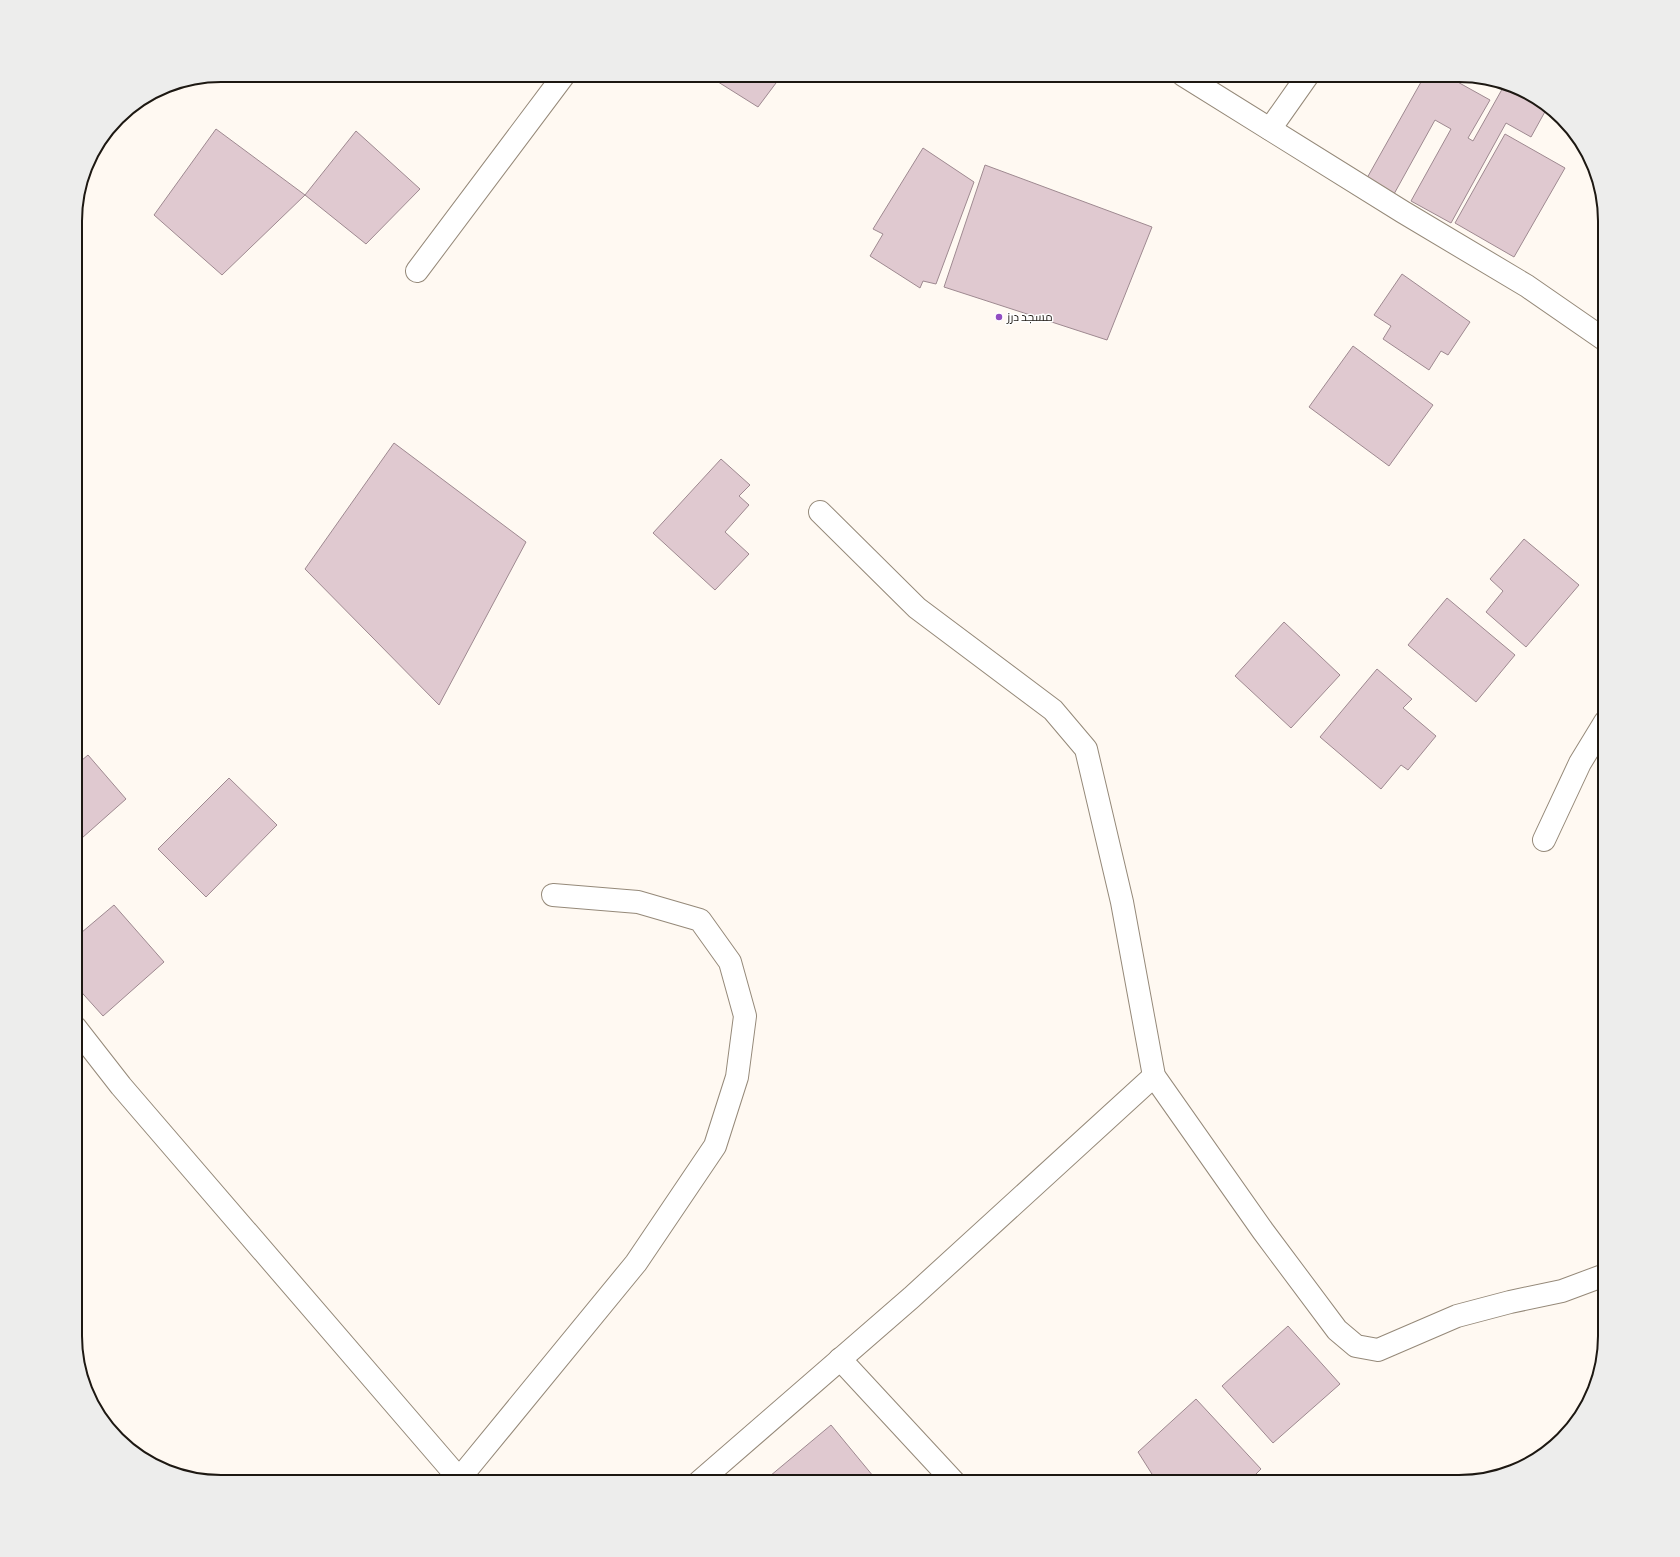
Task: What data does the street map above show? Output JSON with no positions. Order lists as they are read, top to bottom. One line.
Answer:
{"places":["مسجد درز"]}
